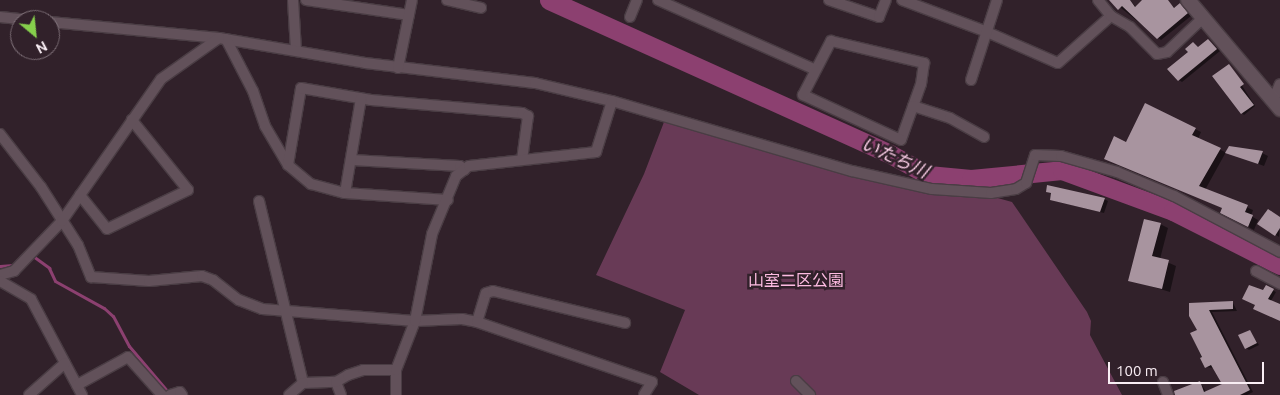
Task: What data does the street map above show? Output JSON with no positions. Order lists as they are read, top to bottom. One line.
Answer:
{"water":["いたち川"],"parks":["山室二区公園"],"scale_bar":"100 m","north":"bottom right"}
